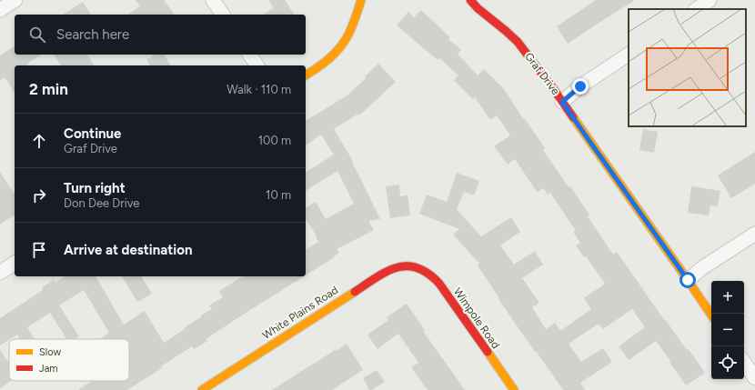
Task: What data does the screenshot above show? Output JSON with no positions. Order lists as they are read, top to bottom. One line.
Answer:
{"streets":{"street":["Graf Drive","White Plains Road","Wimpole Road"]},"crossings":[["White Plains Road","Wimpole Road"]],"legend":["Slow","Jam"],"page":{"search":"Search here","heading":["2 min","Walk · 110 m"],"list":[["Continue","Graf Drive","100 m"],["Turn right","Don Dee Drive","10 m"],"Arrive at destination"],"map_buttons":["+","−"]}}
